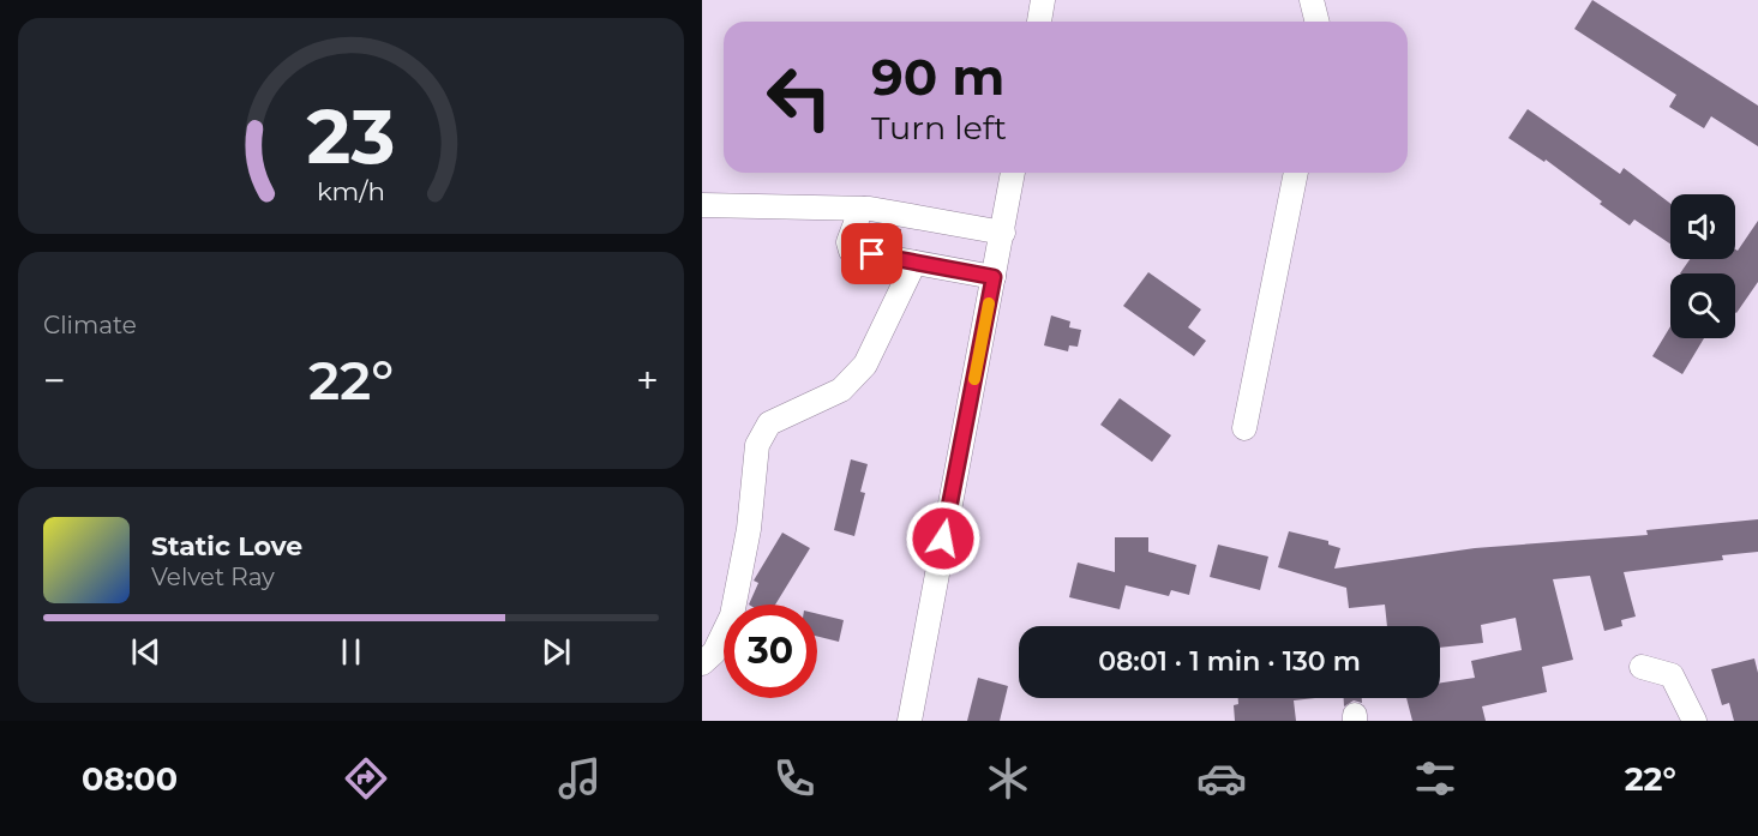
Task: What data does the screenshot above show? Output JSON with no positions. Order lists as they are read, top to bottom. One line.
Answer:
{"page":{"turn":["90 m","Turn left"],"tile":"Climate","heat":["−","22°","+"],"song":["Static Love","Velvet Ray"],"limit":"30","trip":"08:01 · 1 min · 130 m","tabs":["08:00","22°"],"gauge":["23","km/h"]}}
